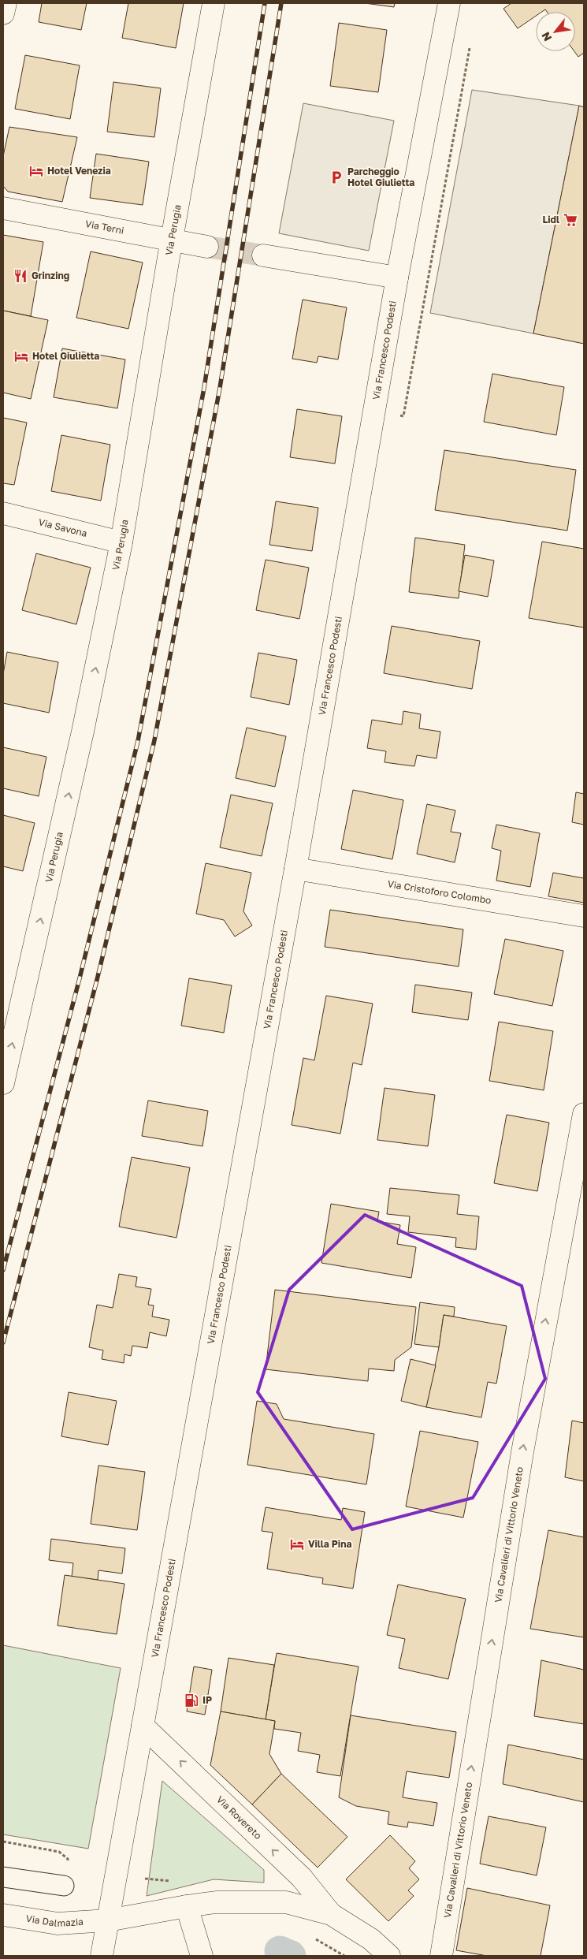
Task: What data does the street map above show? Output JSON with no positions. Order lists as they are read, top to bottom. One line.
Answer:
{"streets":{"street":["Via Terni","Via Perugia","Via Francesco Podesti","Via Savona","Via Cristoforo Colombo","Via Cavalieri di Vittorio Veneto","Via Rovereto","Via Dalmazia"]},"crossings":[["Via Terni","Via Perugia"],["Via Perugia","Via Savona"],["Via Francesco Podesti","Via Cristoforo Colombo"],["Via Francesco Podesti","Via Rovereto"],["Via Francesco Podesti","Via Dalmazia"],["Via Rovereto","Via Dalmazia"]],"one_way":["Via Perugia","Via Cavalieri di Vittorio Veneto","Via Rovereto"],"places":{"hotel":["Hotel Venezia","Hotel Giulietta","Villa Pina"],"parking":["Parcheggio Hotel Giulietta"],"supermarket":["Lidl"],"restaurant":["Grinzing"],"fuel station":["IP"]},"north":"bottom left"}
